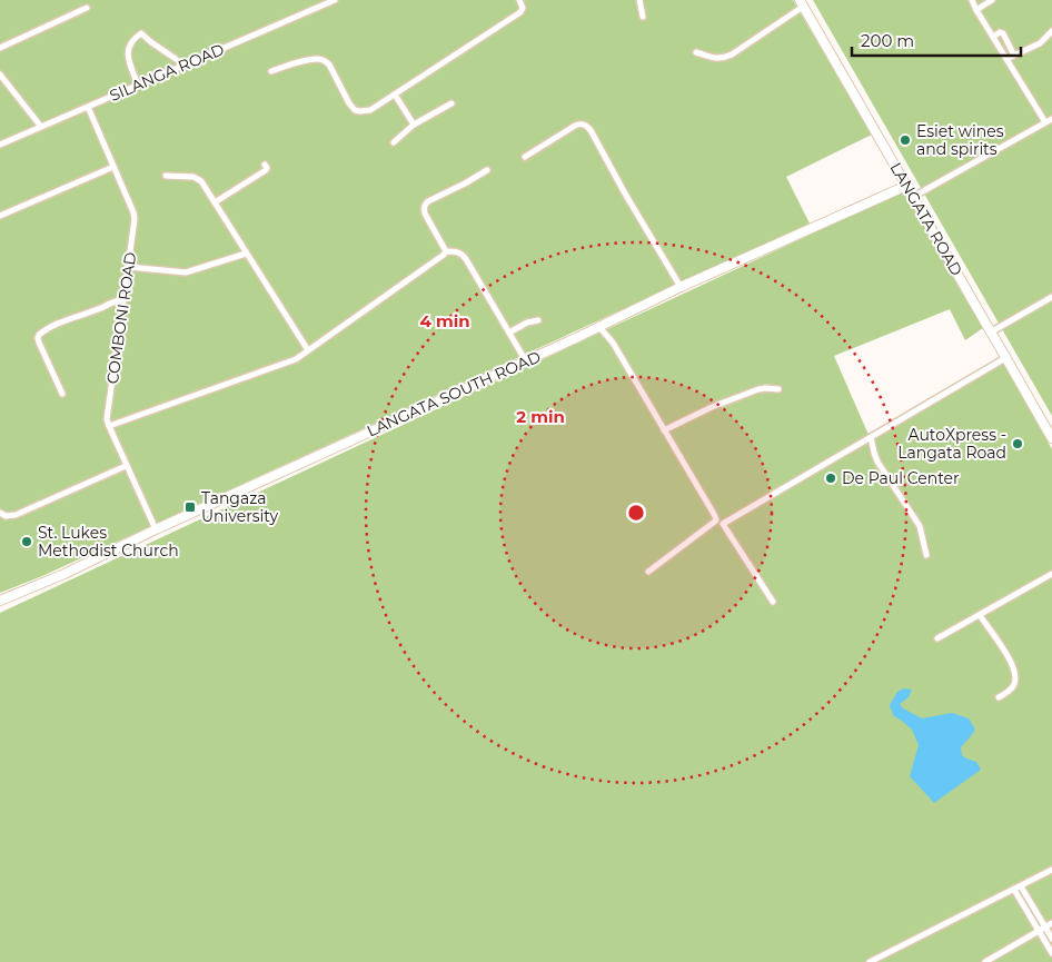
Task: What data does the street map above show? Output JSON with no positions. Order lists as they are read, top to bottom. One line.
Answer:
{"streets":{"street":["SILANGA ROAD","LANGATA ROAD","COMBONI ROAD","LANGATA SOUTH ROAD"]},"crossings":[["SILANGA ROAD","COMBONI ROAD"],["LANGATA ROAD","LANGATA SOUTH ROAD"],["COMBONI ROAD","LANGATA SOUTH ROAD"]],"places":{"other":["Esiet wines and spirits","AutoXpress - Langata Road","De Paul Center","St. Lukes Methodist Church"],"transit":["Tangaza University"]},"scale_bar":"200 m","rings":["4 min","2 min"]}
